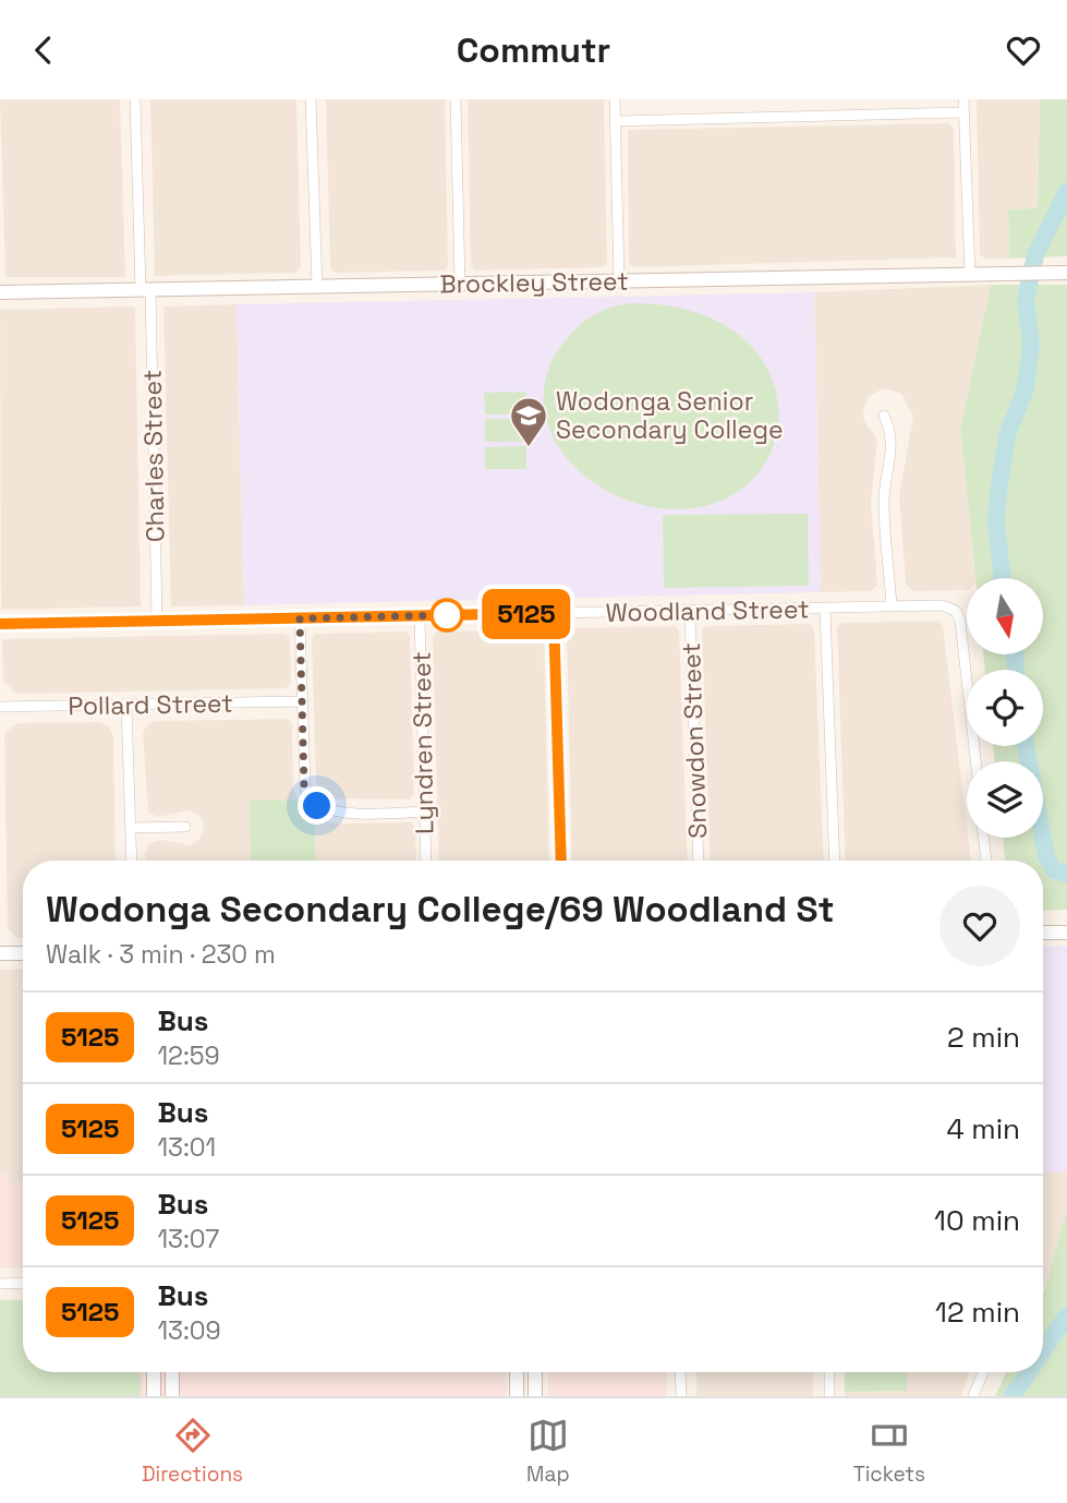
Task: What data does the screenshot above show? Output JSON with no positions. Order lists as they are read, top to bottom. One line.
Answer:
{"streets":{"main road":["Brockley Street"],"street":["Charles Street","Woodland Street","Pollard Street","Snowdon Street","Lyndren Street"]},"crossings":[["Brockley Street","Charles Street"],["Charles Street","Woodland Street"],["Woodland Street","Snowdon Street"],["Woodland Street","Lyndren Street"]],"places":{"school or university":["Wodonga Senior Secondary College"]},"lines":["bus line 5125"],"north":"bottom","page":{"header":"Commutr","on_map":"5125","heading":["Wodonga Secondary College/69 Woodland St","Walk · 3 min · 230 m"],"list":[{"mark":"5125","name":"Bus","note":"12:59","value":"2 min"},{"mark":"5125","name":"Bus","note":"13:01","value":"4 min"},{"mark":"5125","name":"Bus","note":"13:07","value":"10 min"},{"mark":"5125","name":"Bus","note":"13:09","value":"12 min"}],"tabs":["Directions","Map","Tickets"]}}
